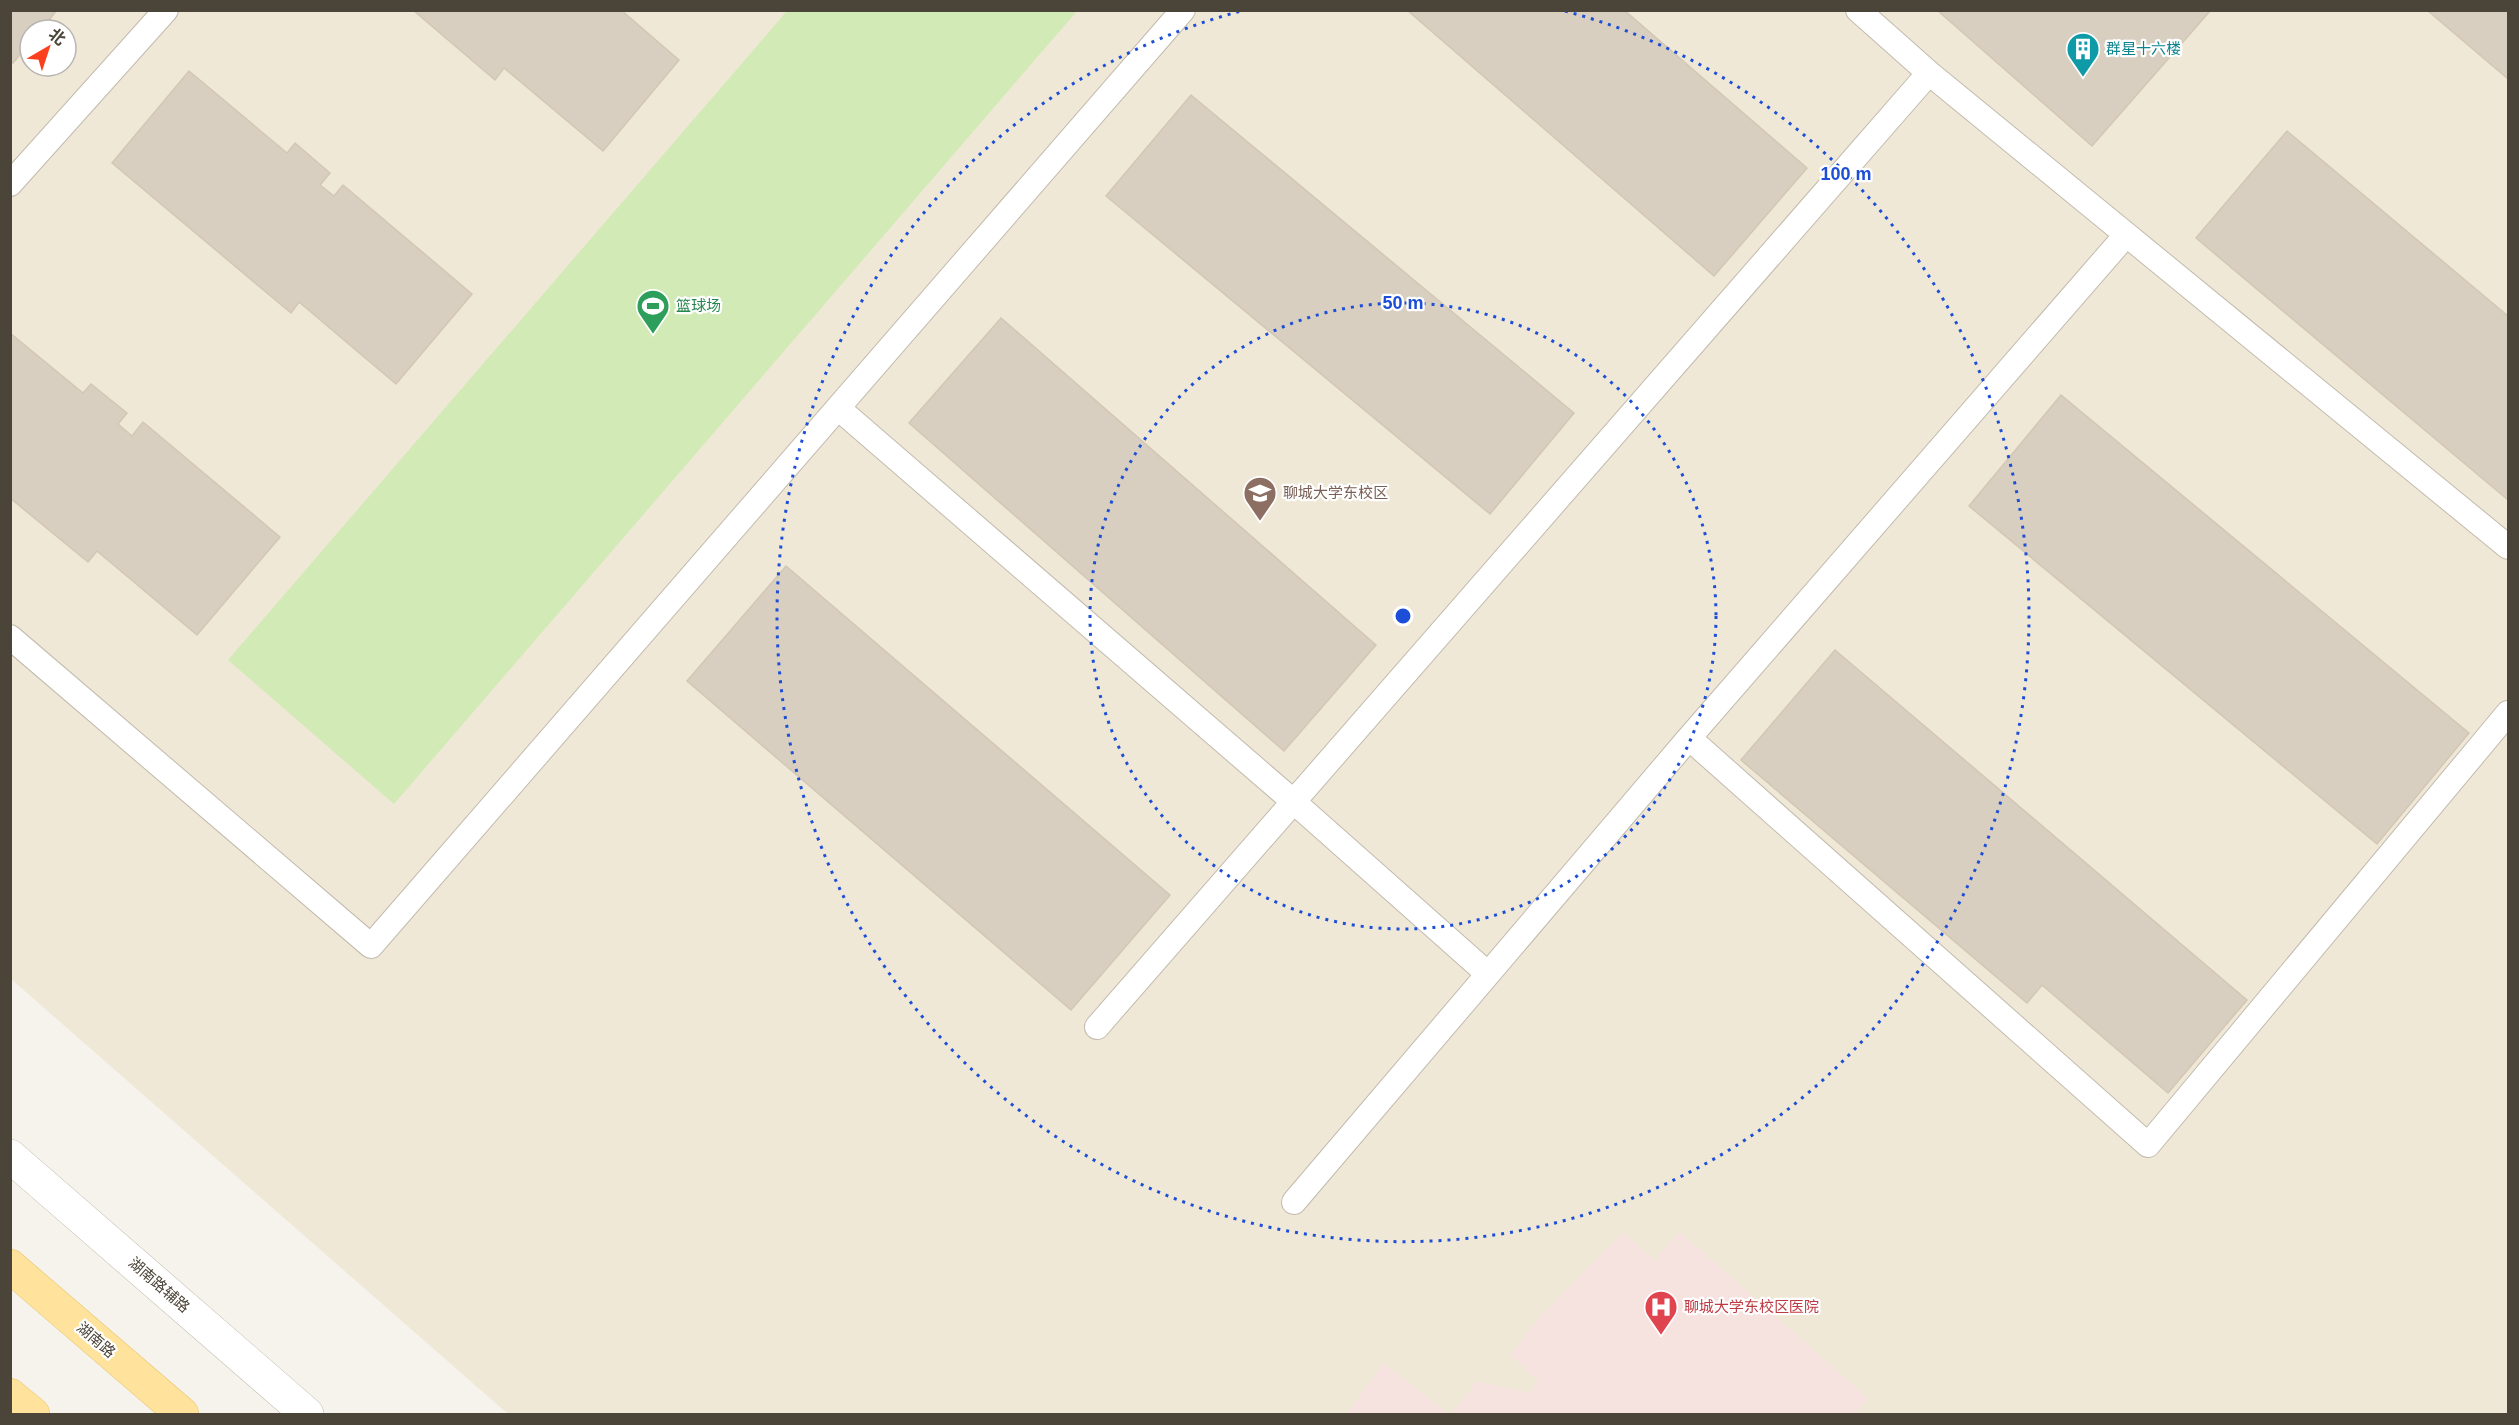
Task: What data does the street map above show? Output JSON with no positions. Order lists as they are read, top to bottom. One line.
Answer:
{"streets":{"main road":["湖南路"],"street":["湖南路辅路"]},"places":{"building":["群星十六楼"],"sports":["篮球场"],"school or university":["聊城大学东校区"],"hospital":["聊城大学东校区医院"]},"north":"top right","rings":["100 m","50 m"]}
